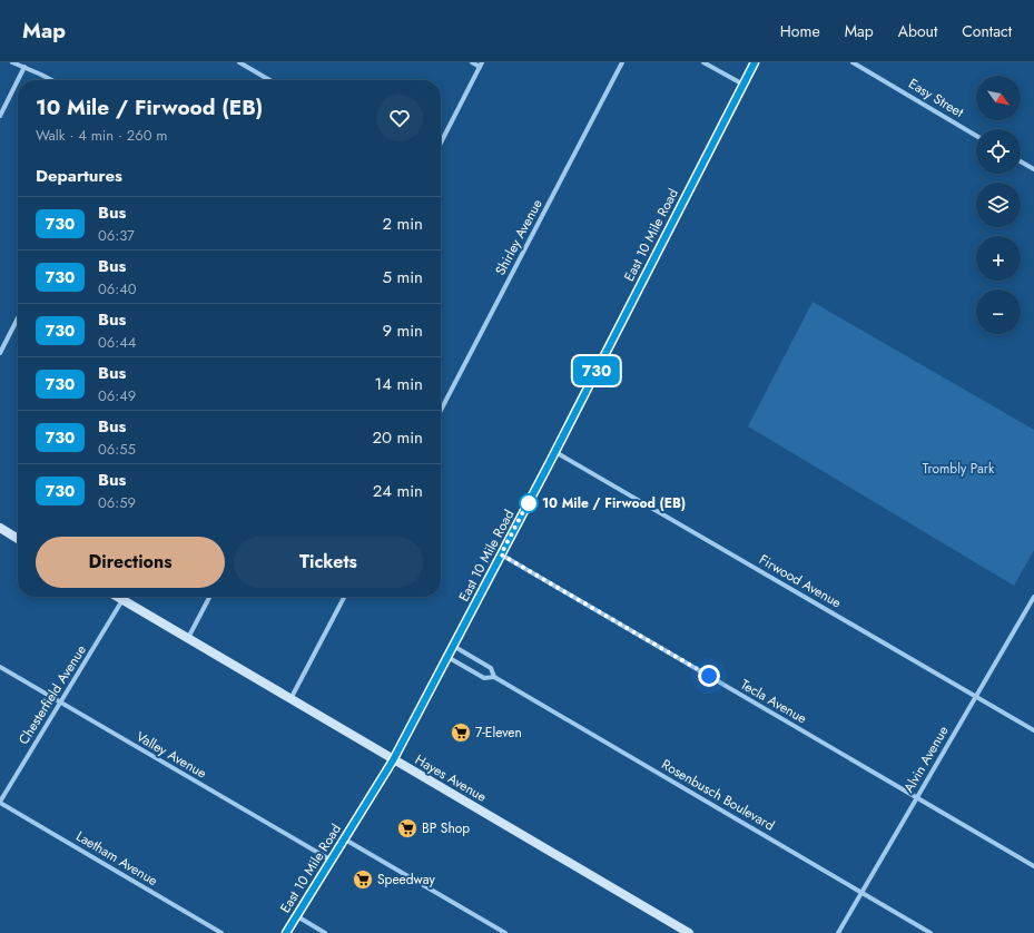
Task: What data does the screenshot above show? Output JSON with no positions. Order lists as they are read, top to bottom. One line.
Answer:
{"streets":{"main road":["East 10 Mile Road","Hayes Avenue"],"street":["Easy Street","Shirley Avenue","Firwood Avenue","Chesterfield Avenue","Tecla Avenue","Valley Avenue","Alvin Avenue","Rosenbusch Boulevard","Laetham Avenue"]},"crossings":[["East 10 Mile Road","Firwood Avenue"],["East 10 Mile Road","Tecla Avenue"],["East 10 Mile Road","Valley Avenue"],["East 10 Mile Road","Hayes Avenue"],["East 10 Mile Road","Rosenbusch Boulevard"],["Firwood Avenue","Alvin Avenue"],["Chesterfield Avenue","Valley Avenue"],["Chesterfield Avenue","Hayes Avenue"],["Chesterfield Avenue","Laetham Avenue"],["Tecla Avenue","Alvin Avenue"],["Alvin Avenue","Rosenbusch Boulevard"]],"parks":["Trombly Park"],"places":{"other":["10 Mile / Firwood (EB)"],"supermarket":["7-Eleven","BP Shop","Speedway"]},"lines":["bus line 730"],"north":"bottom right","page":{"header":"Map","nav":["Home","Map","About","Contact"],"on_map":"730","map_buttons":["+","−"],"heading":[["10 Mile / Firwood (EB)","Walk · 4 min · 260 m"],"Departures"],"list":[{"mark":"730","name":"Bus","note":"06:37","value":"2 min"},{"mark":"730","name":"Bus","note":"06:40","value":"5 min"},{"mark":"730","name":"Bus","note":"06:44","value":"9 min"},{"mark":"730","name":"Bus","note":"06:49","value":"14 min"},{"mark":"730","name":"Bus","note":"06:55","value":"20 min"},{"mark":"730","name":"Bus","note":"06:59","value":"24 min"}],"buttons":["Directions","Tickets"]}}
